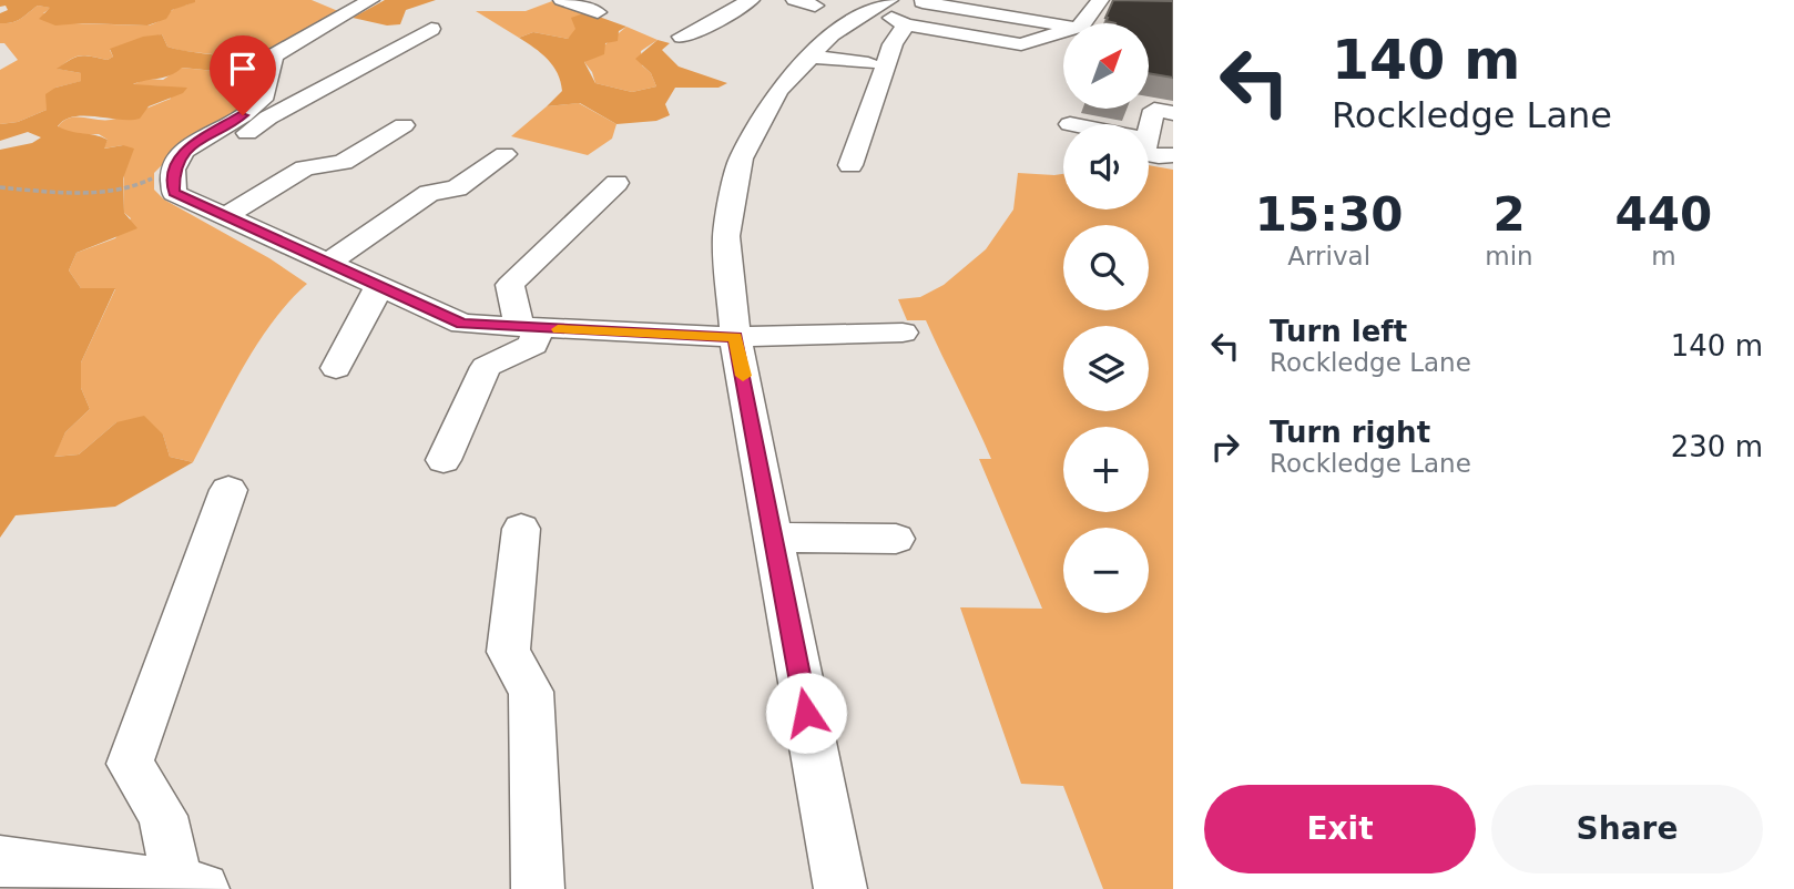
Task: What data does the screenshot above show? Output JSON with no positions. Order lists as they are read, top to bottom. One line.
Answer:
{"north":"top right","page":{"turn":["140 m","Rockledge Lane"],"map_buttons":["+","−"],"eta":["15:30","Arrival","2","min","440","m"],"list":[{"name":"Turn left","note":"Rockledge Lane","value":"140 m"},{"name":"Turn right","note":"Rockledge Lane","value":"230 m"}],"buttons":["Exit","Share"]}}
